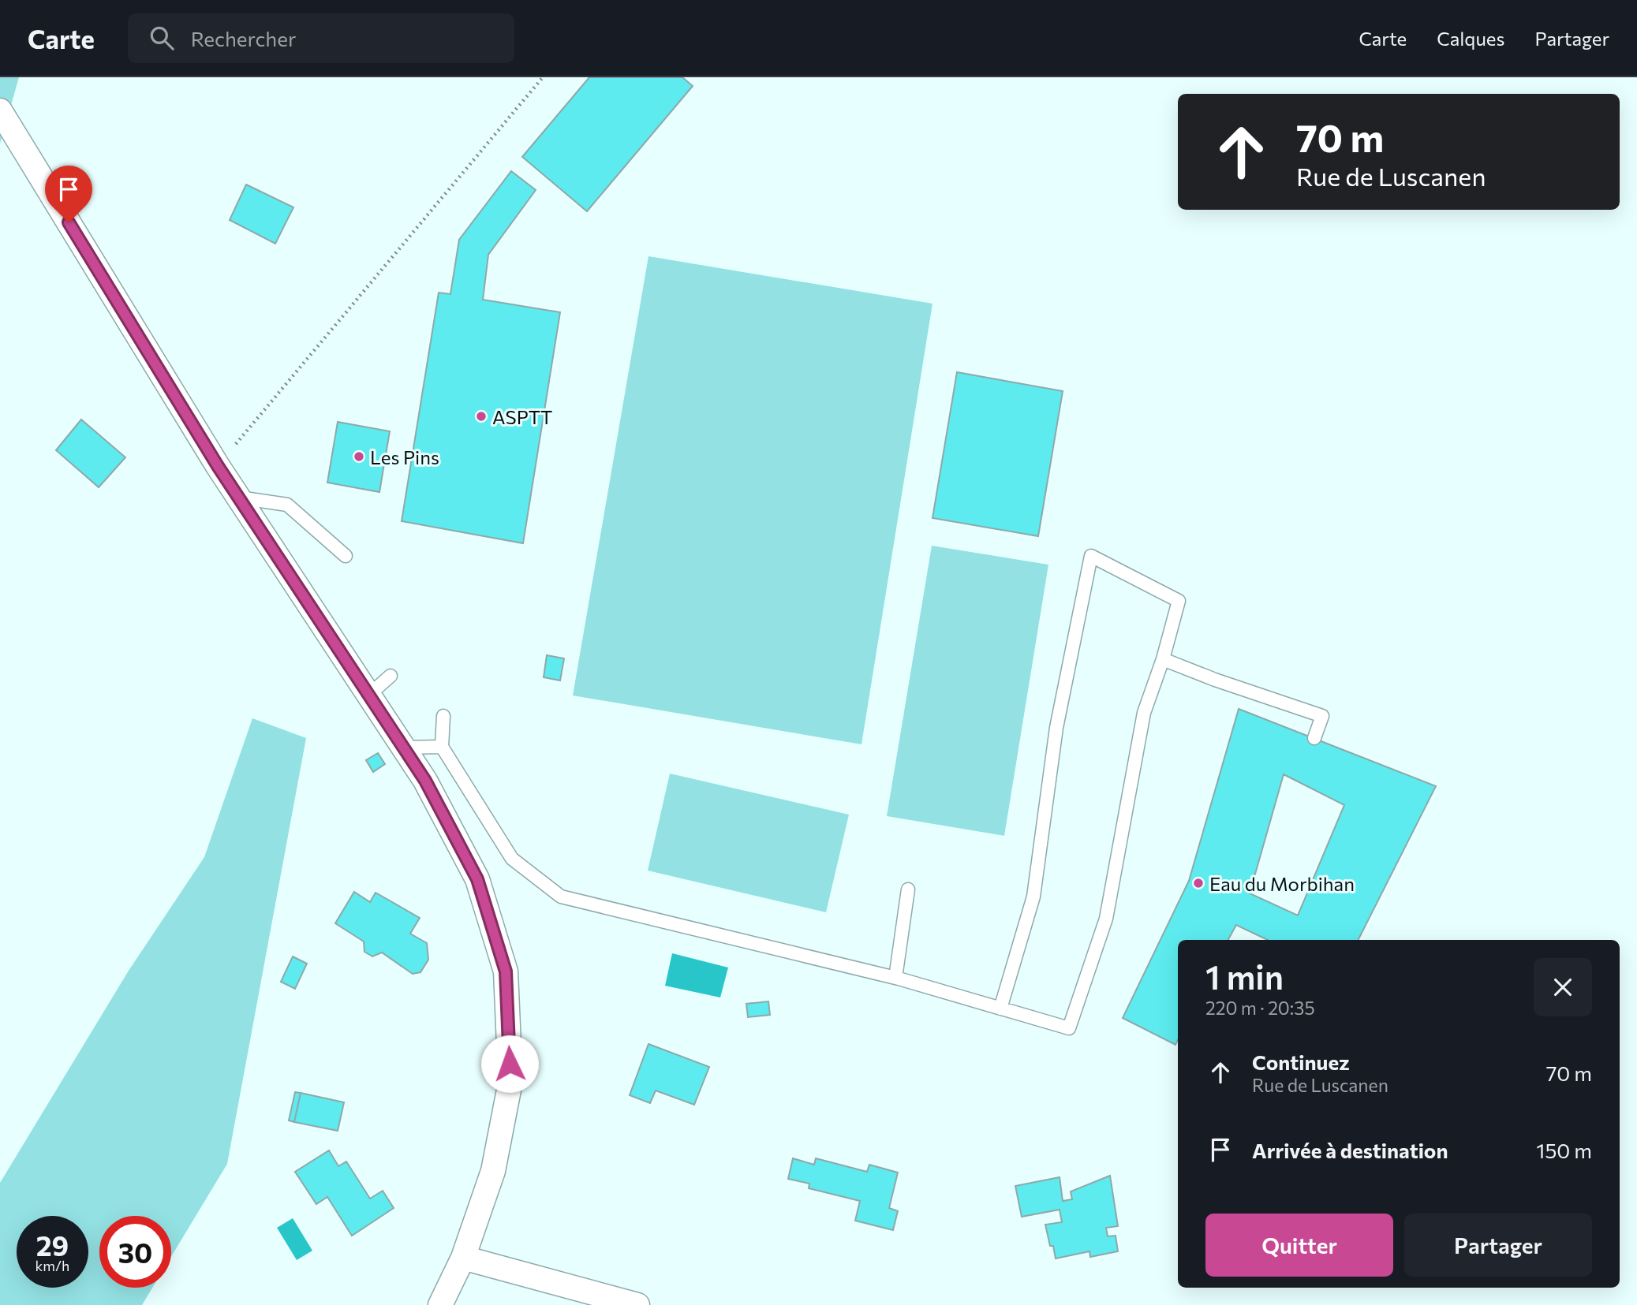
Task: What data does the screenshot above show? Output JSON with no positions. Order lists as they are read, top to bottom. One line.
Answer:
{"places":["ASPTT","Les Pins","Eau du Morbihan"],"page":{"header":"Carte","search":"Rechercher","nav":["Carte","Calques","Partager"],"turn":["70 m","Rue de Luscanen"],"heading":["1 min","220 m · 20:35"],"list":[{"name":"Continuez","note":"Rue de Luscanen","value":"70 m"},{"name":"Arrivée à destination","value":"150 m"}],"buttons":["Quitter","Partager"],"speed":"29 km/h","limit":"30"}}
